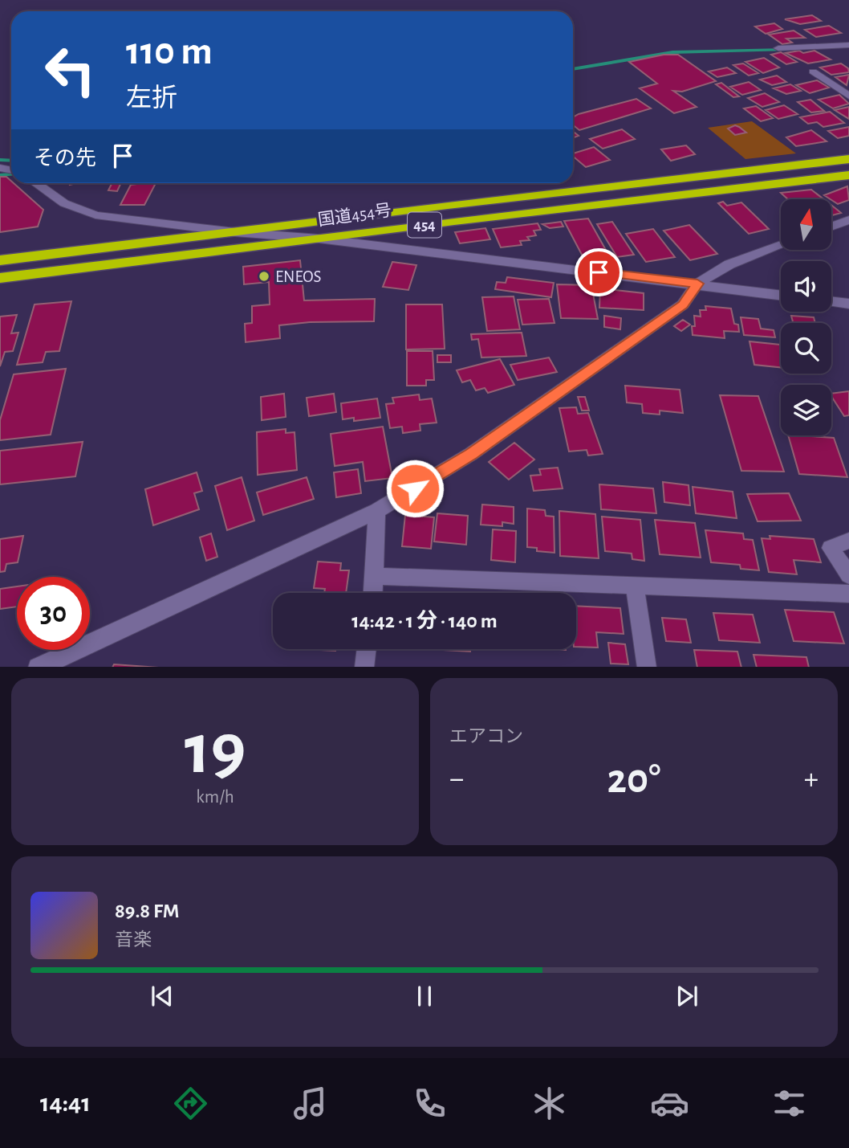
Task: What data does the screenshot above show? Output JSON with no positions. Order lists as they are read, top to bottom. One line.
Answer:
{"streets":{"highway":["国道454号","454"]},"places":["ENEOS"],"north":"top","page":{"turn":["110 m","左折"],"then":"その先","limit":"30","trip":"14:42 · 1 分 · 140 m","tile":[["19","km/h"],"エアコン"],"heat":["−","20°","+"],"song":["89.8 FM","音楽"],"tabs":"14:41"}}
